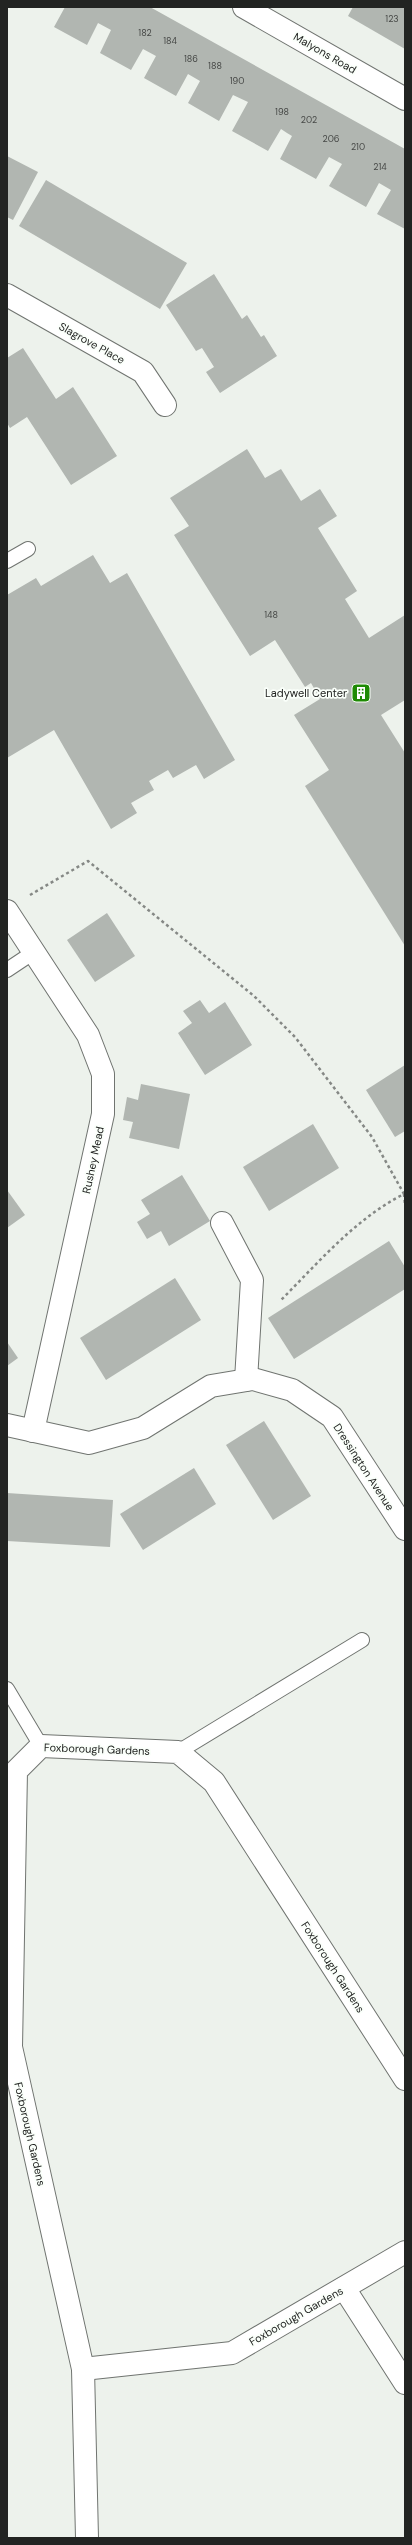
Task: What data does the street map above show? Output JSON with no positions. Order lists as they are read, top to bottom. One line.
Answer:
{"streets":{"street":["Malyons Road","Slagrove Place","Rushey Mead","Dressington Avenue","Foxborough Gardens"]},"crossings":[["Rushey Mead","Dressington Avenue"]],"places":{"building":["Ladywell Center"]},"house_numbers":["123","182","184","186","188","190","198","202","206","210","214","148"]}
